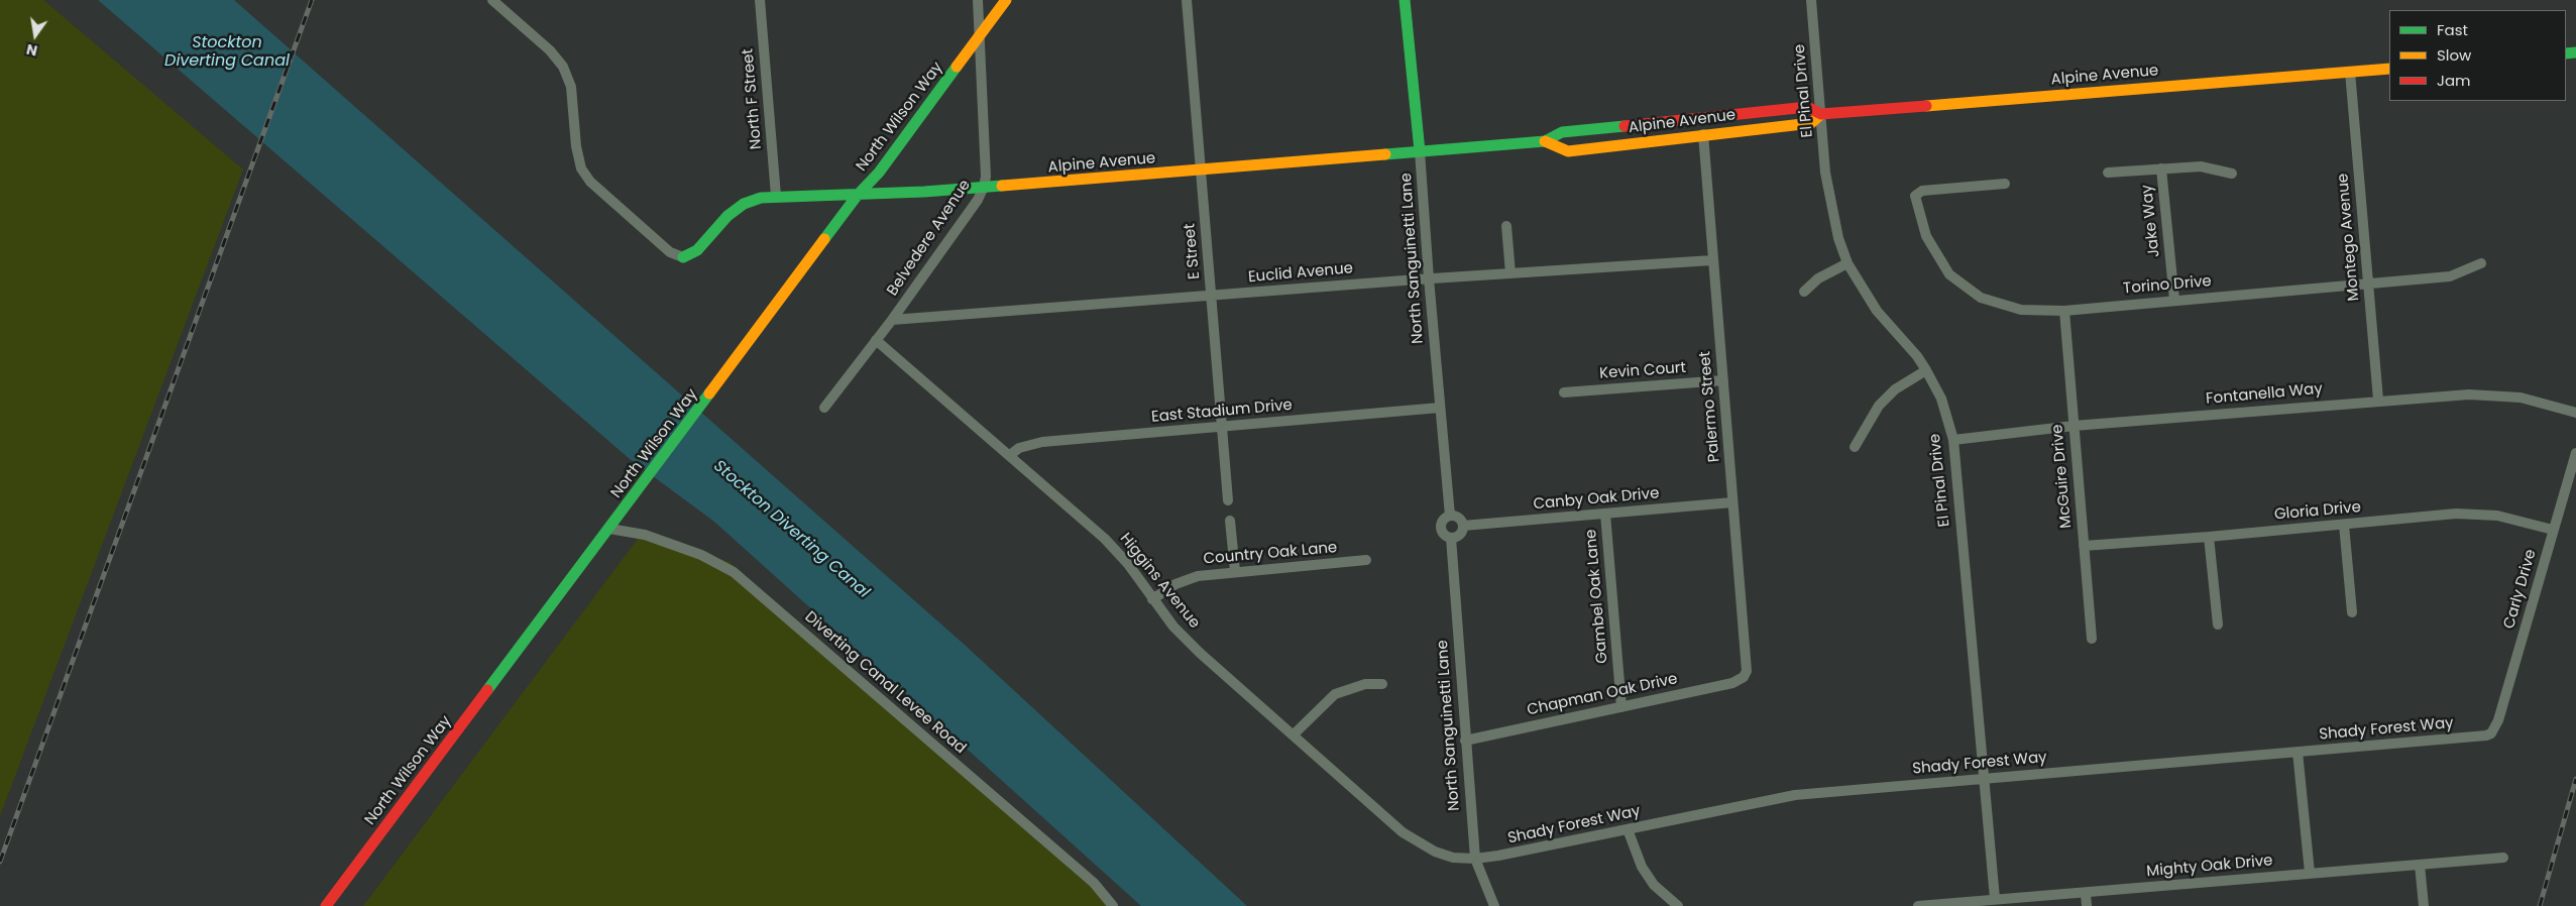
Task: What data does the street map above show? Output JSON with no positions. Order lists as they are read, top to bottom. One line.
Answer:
{"streets":{"street":["Alpine Avenue","El Pinal Drive","North F Street","North Wilson Way","Jake Way","Montego Avenue","Belvedere Avenue","E Street","North Sanguinetti Lane","Euclid Avenue","Torino Drive","Kevin Court","Fontanella Way","Palermo Street","East Stadium Drive","McGuire Drive","Canby Oak Drive","Gloria Drive","Country Oak Lane","Higgins Avenue","Carly Drive","Gambel Oak Lane","Diverting Canal Levee Road","Chapman Oak Drive","Shady Forest Way","Mighty Oak Drive"]},"crossings":[["Alpine Avenue","El Pinal Drive"],["Alpine Avenue","North F Street"],["Alpine Avenue","North Wilson Way"],["Alpine Avenue","Montego Avenue"],["Alpine Avenue","Belvedere Avenue"],["Alpine Avenue","E Street"],["Alpine Avenue","North Sanguinetti Lane"],["Alpine Avenue","Palermo Street"],["El Pinal Drive","Fontanella Way"],["El Pinal Drive","Shady Forest Way"],["El Pinal Drive","Mighty Oak Drive"],["North Wilson Way","Belvedere Avenue"],["North Wilson Way","Diverting Canal Levee Road"],["Jake Way","Torino Drive"],["Montego Avenue","Torino Drive"],["Montego Avenue","Fontanella Way"],["Belvedere Avenue","Euclid Avenue"],["Belvedere Avenue","Higgins Avenue"],["E Street","Euclid Avenue"],["E Street","East Stadium Drive"],["North Sanguinetti Lane","Euclid Avenue"],["North Sanguinetti Lane","East Stadium Drive"],["North Sanguinetti Lane","Canby Oak Drive"],["North Sanguinetti Lane","Higgins Avenue"],["North Sanguinetti Lane","Chapman Oak Drive"],["North Sanguinetti Lane","Shady Forest Way"],["Euclid Avenue","Palermo Street"],["Torino Drive","McGuire Drive"],["Kevin Court","Palermo Street"],["Fontanella Way","McGuire Drive"],["Palermo Street","Canby Oak Drive"],["Palermo Street","Chapman Oak Drive"],["East Stadium Drive","Higgins Avenue"],["McGuire Drive","Gloria Drive"],["Canby Oak Drive","Gambel Oak Lane"],["Gloria Drive","Carly Drive"],["Country Oak Lane","Higgins Avenue"],["Higgins Avenue","Shady Forest Way"],["Carly Drive","Shady Forest Way"],["Gambel Oak Lane","Chapman Oak Drive"]],"water":["Stockton Diverting Canal"],"legend":["Fast","Slow","Jam"],"north":"bottom"}
